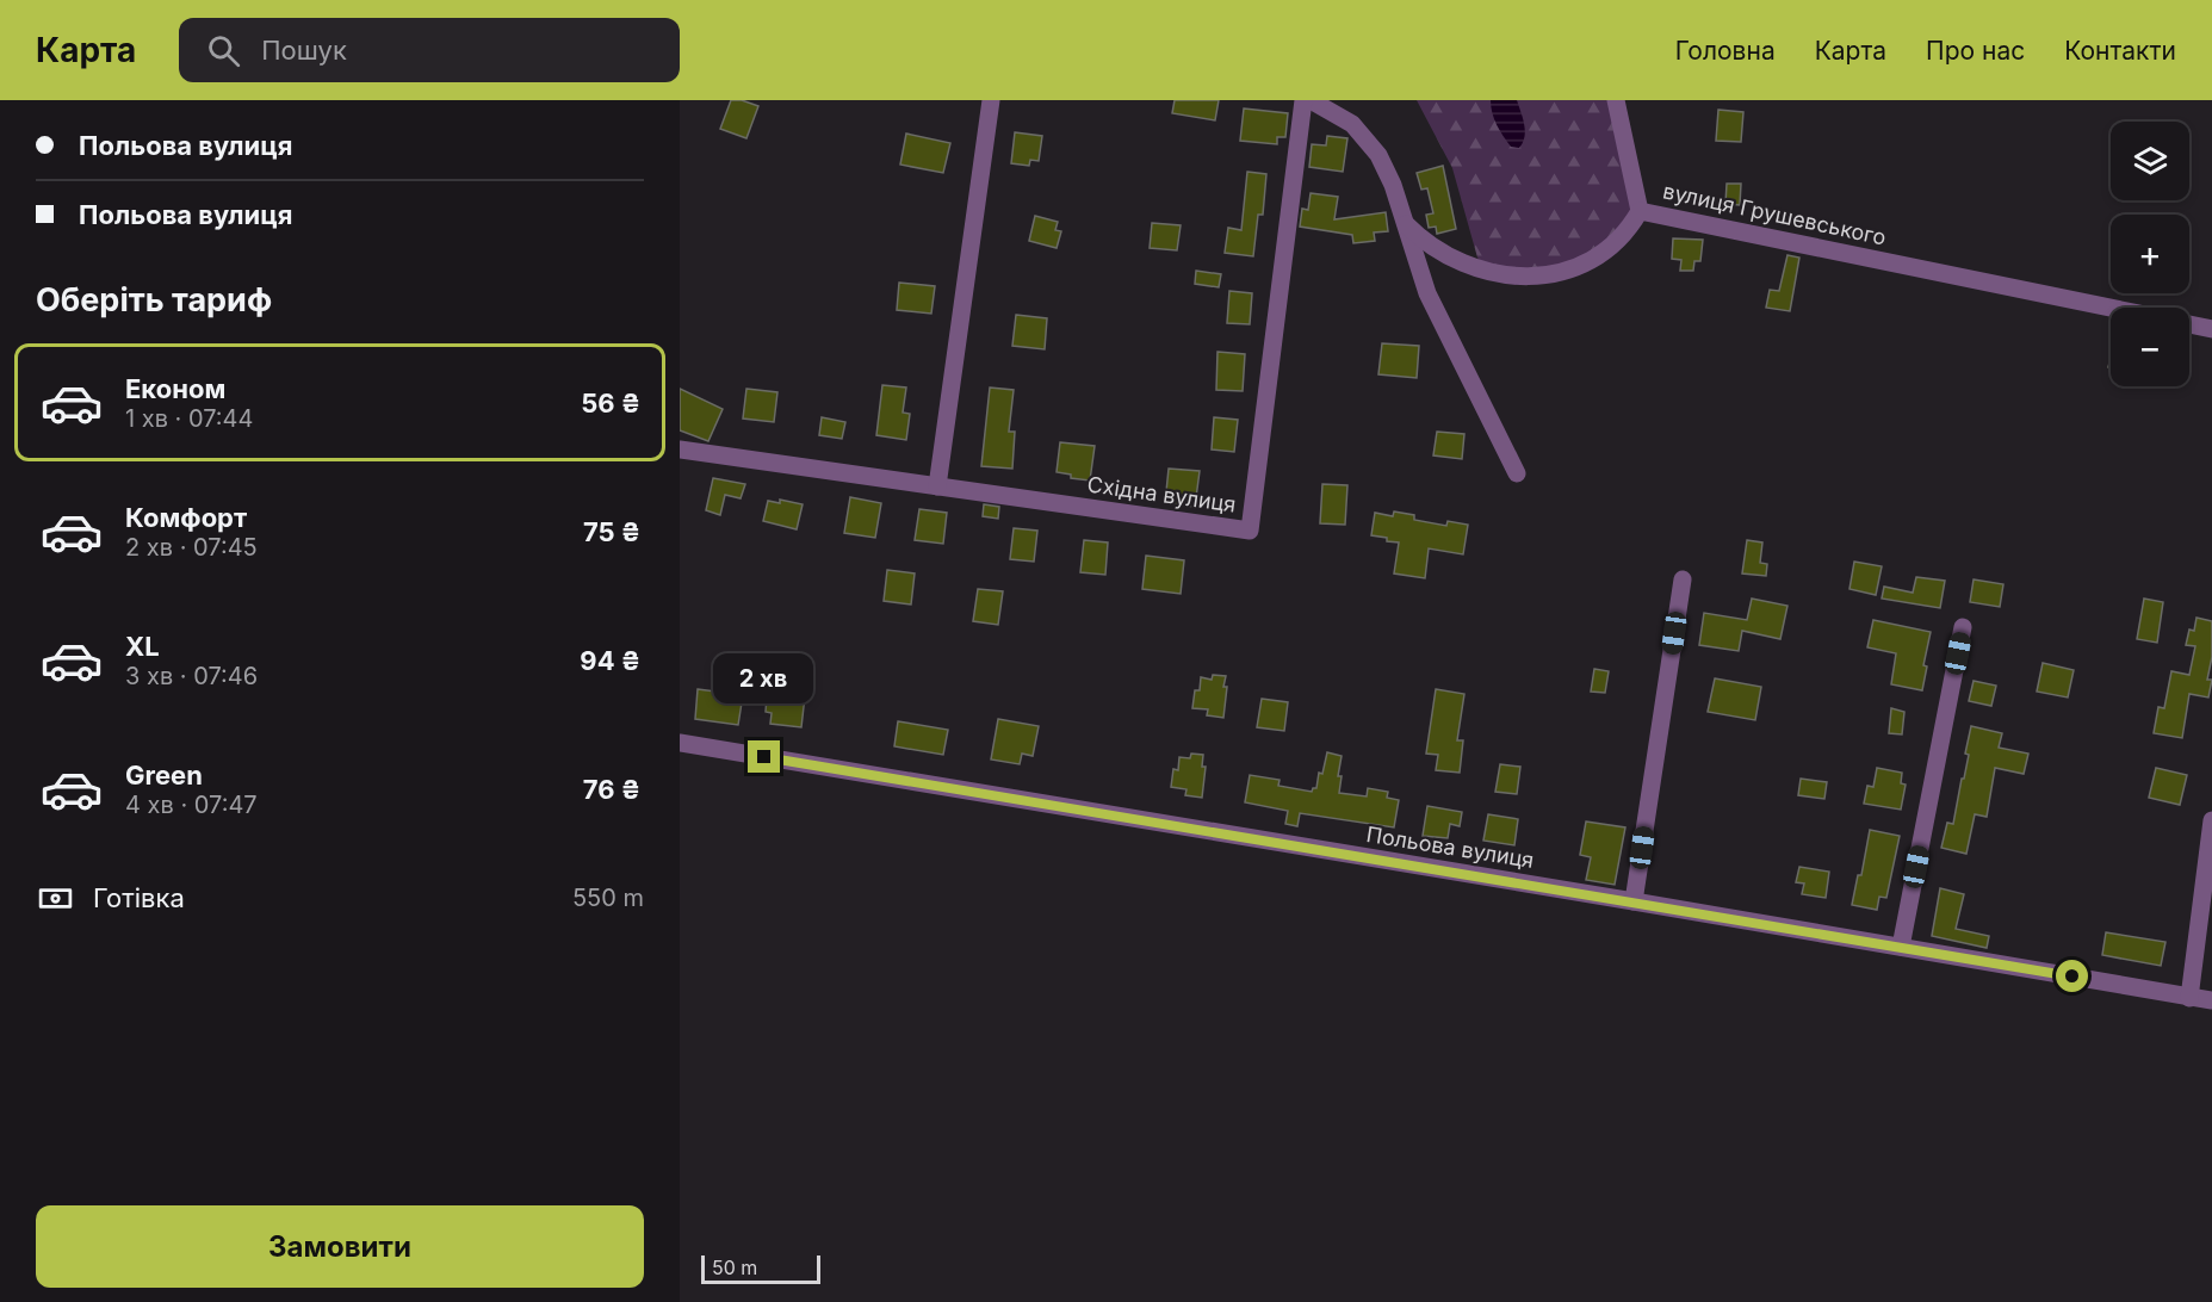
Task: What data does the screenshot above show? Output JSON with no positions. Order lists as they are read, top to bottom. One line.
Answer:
{"streets":{"street":["вулиця Грушевського","Східна вулиця","Польова вулиця"]},"scale_bar":"50 m","page":{"header":"Карта","search":"Пошук","nav":["Головна","Карта","Про нас","Контакти"],"banner":["Польова вулиця","Польова вулиця"],"map_buttons":["+","−"],"heading":"Оберіть тариф","list":[{"name":"Економ","note":"1 хв · 07:44","value":"56 ₴"},{"name":"Комфорт","note":"2 хв · 07:45","value":"75 ₴"},{"name":"XL","note":"3 хв · 07:46","value":"94 ₴"},{"name":"Green","note":"4 хв · 07:47","value":"76 ₴"}],"bubble":"2 хв","pay":["Готівка","550 m"],"buttons":"Замовити","scale":"50 m"}}
